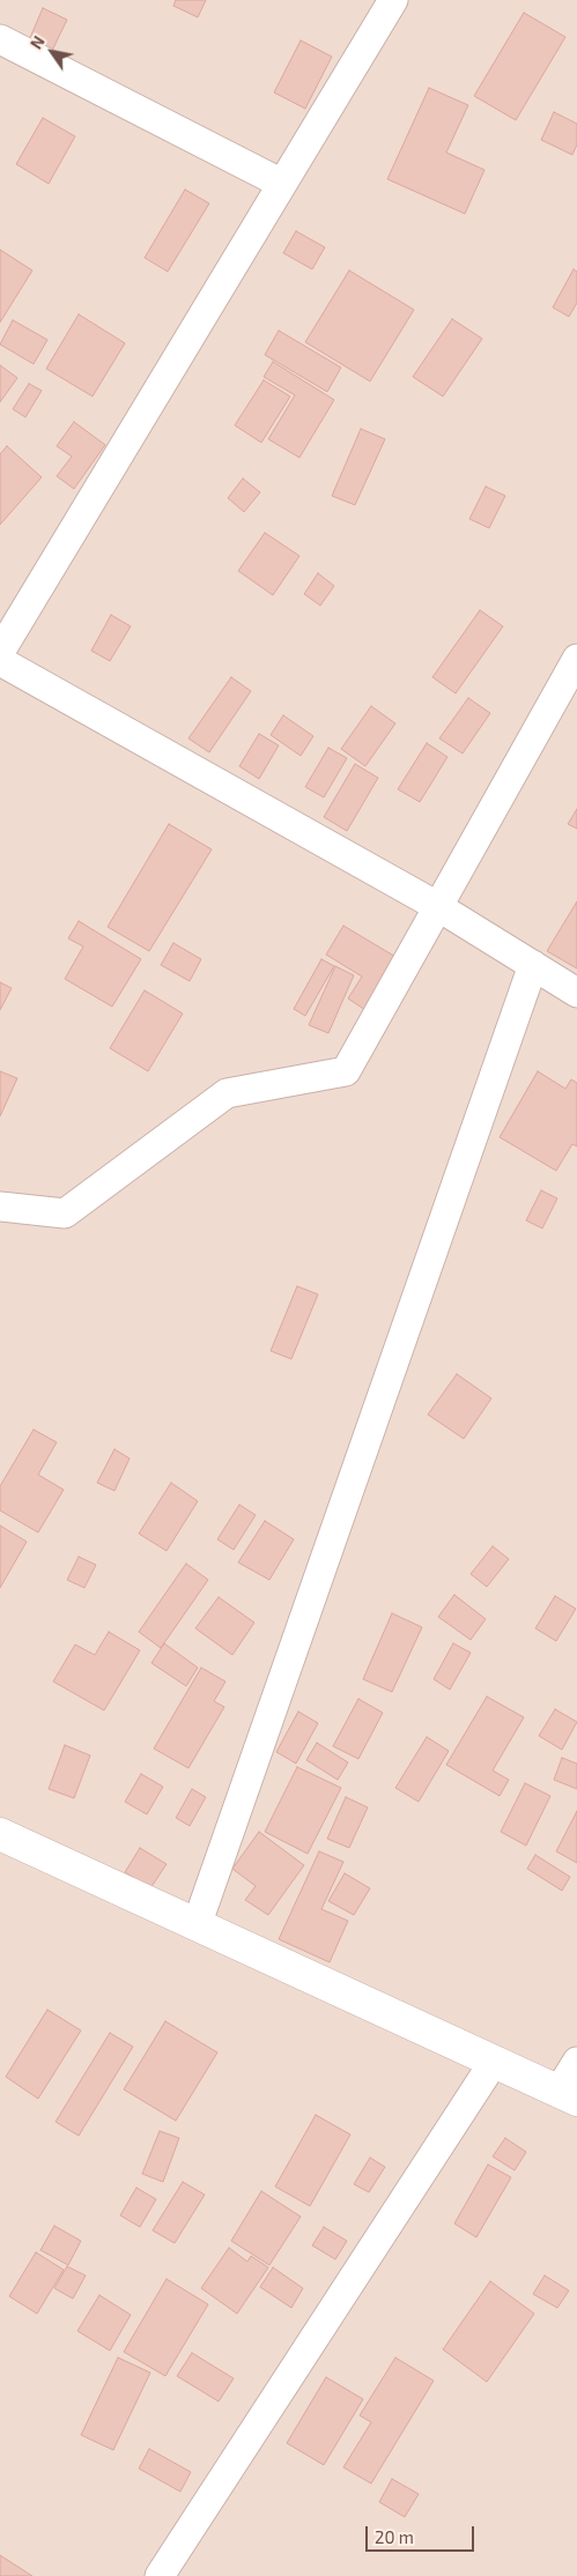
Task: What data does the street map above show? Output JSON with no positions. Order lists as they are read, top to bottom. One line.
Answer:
{"scale_bar":"20 m","north":"top left"}
